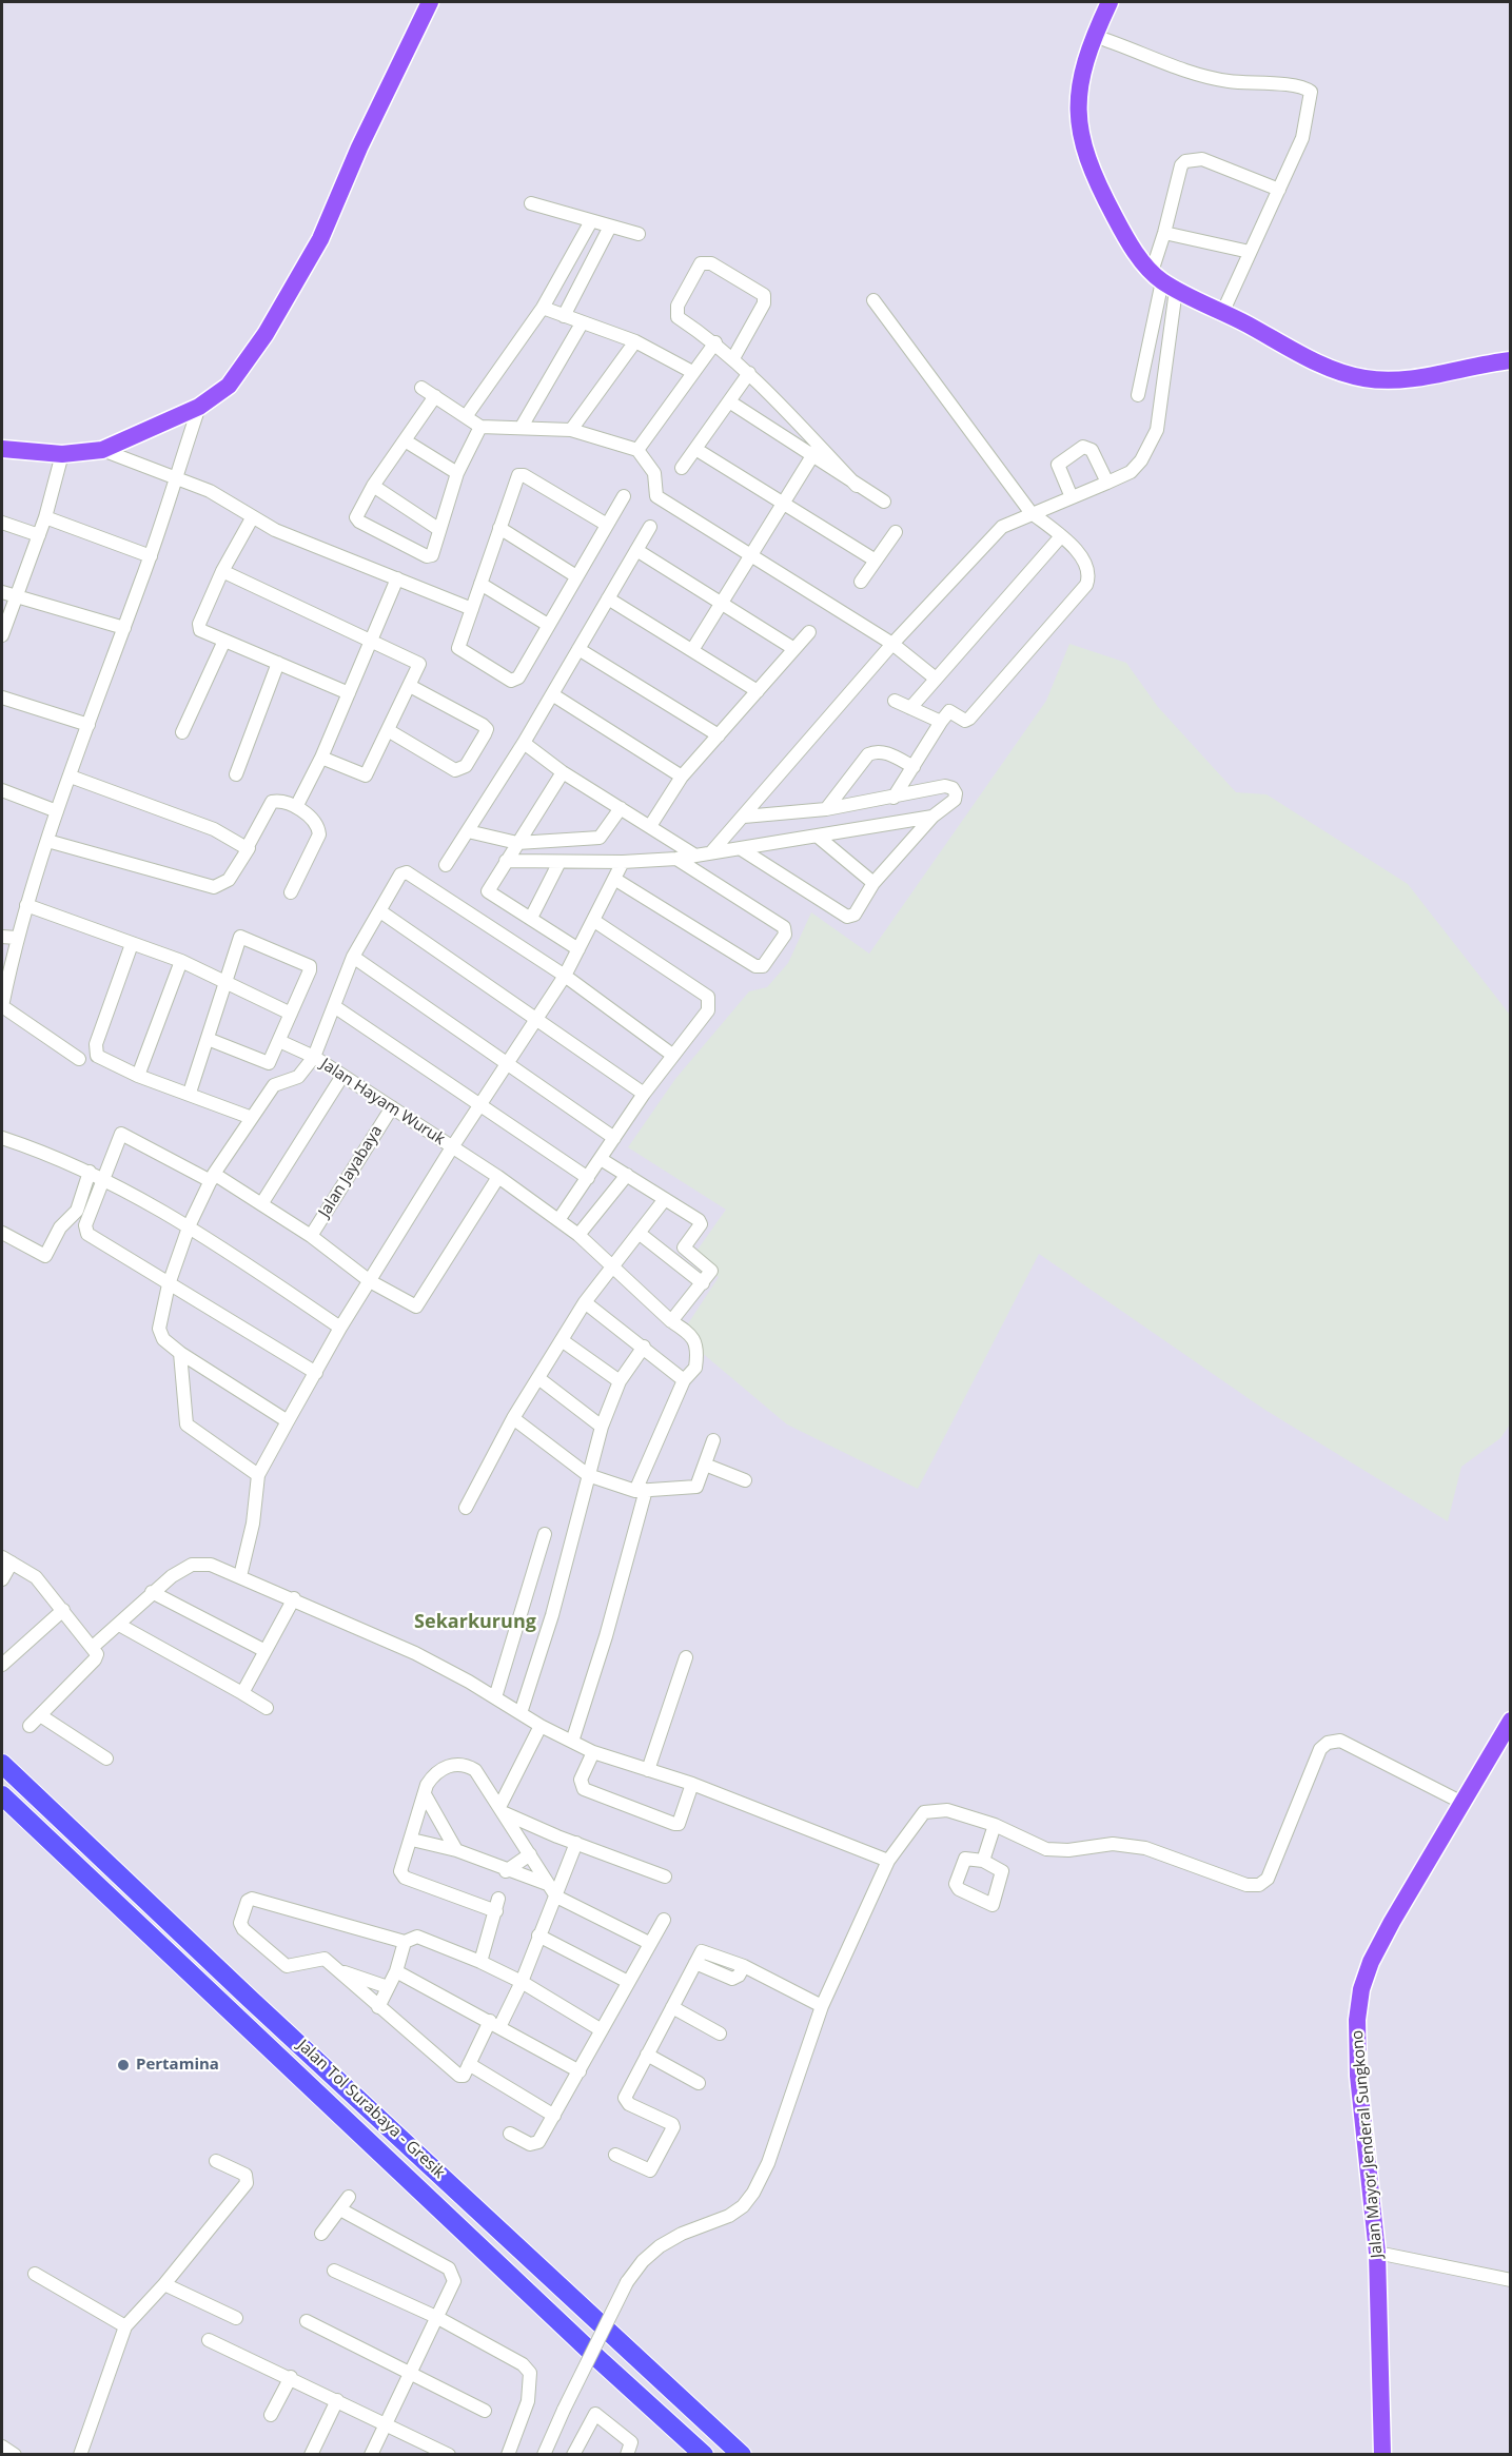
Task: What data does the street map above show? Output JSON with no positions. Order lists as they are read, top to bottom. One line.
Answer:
{"streets":{"highway":["Jalan Tol Surabaya - Gresik"],"main road":["Jalan Mayor Jenderal Sungkono"],"street":["Jalan Hayam Wuruk","Jalan Jayabaya"]},"crossings":[["Jalan Hayam Wuruk","Jalan Jayabaya"]],"districts":["Sekarkurung"],"places":["Pertamina"]}
